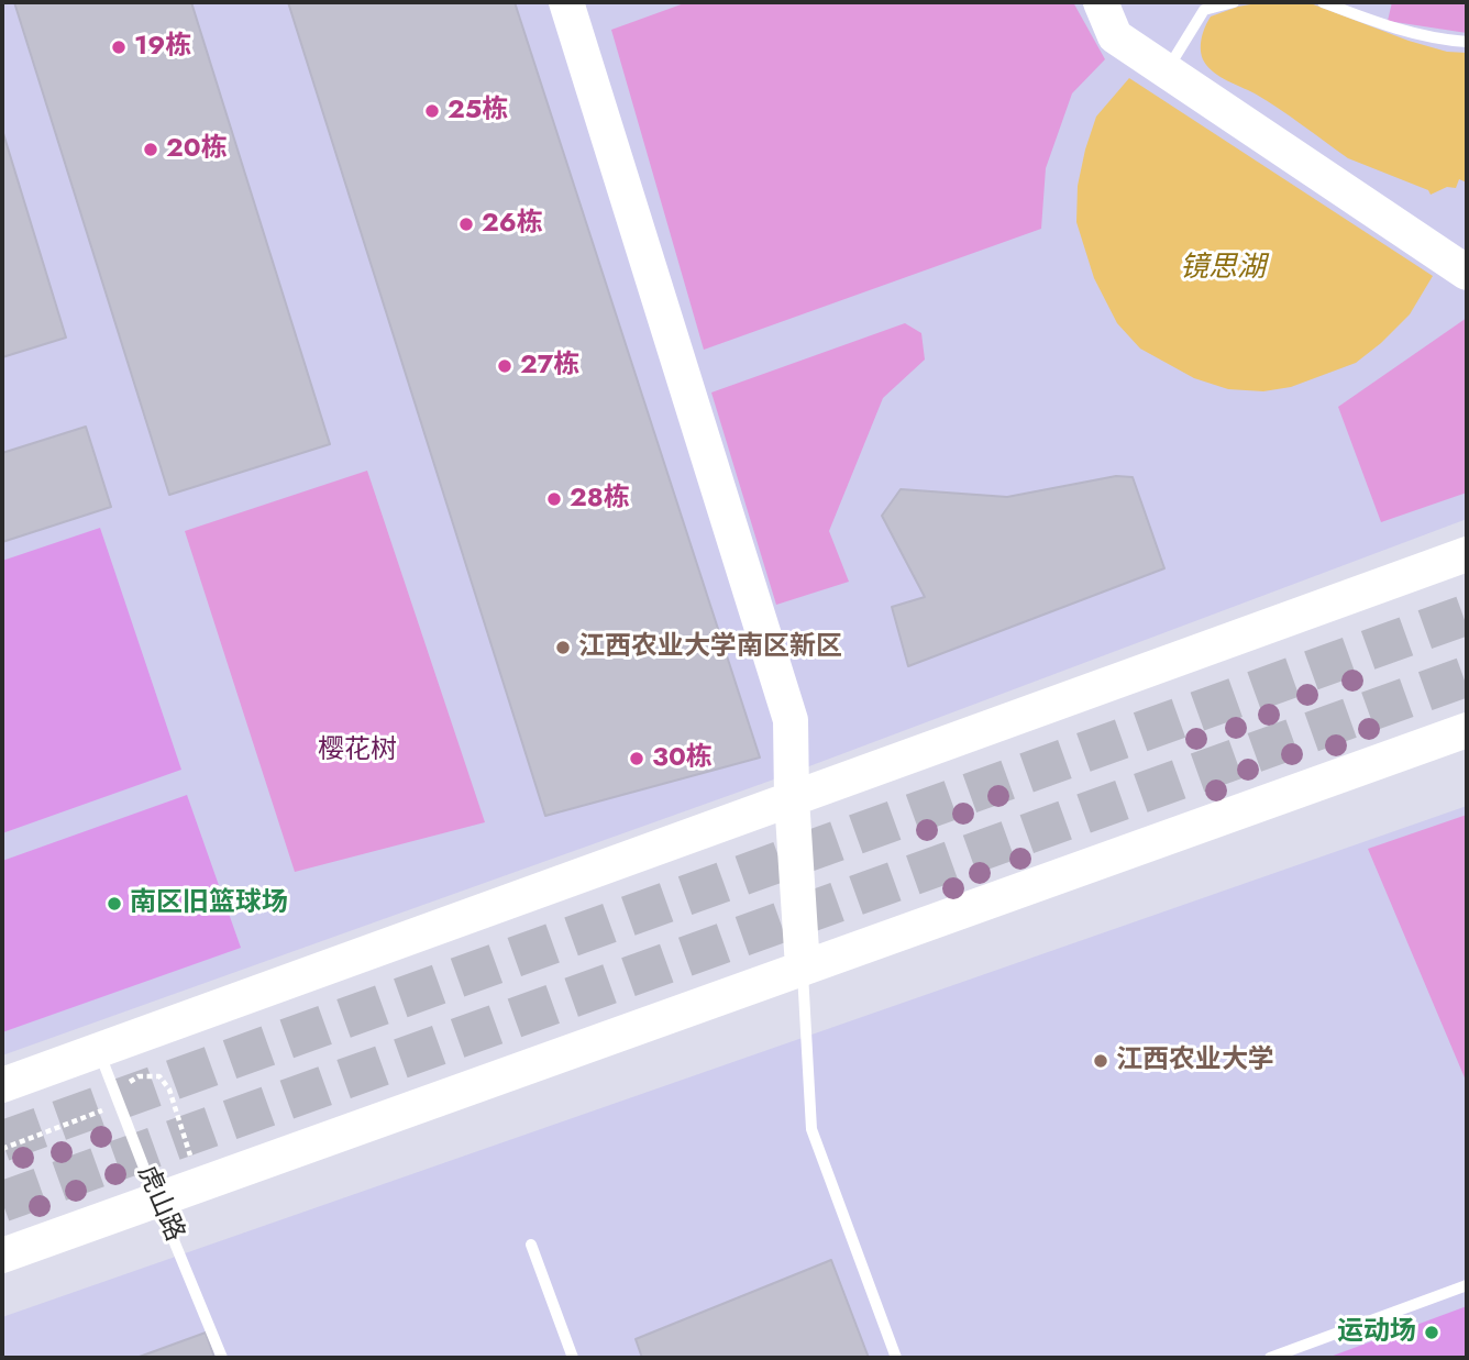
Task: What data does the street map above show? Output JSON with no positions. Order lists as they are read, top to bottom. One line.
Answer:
{"streets":{"lane":["虎山路"]},"water":["镜思湖"],"parks":["樱花树"],"places":["19栋","25栋","20栋","26栋","27栋","28栋","江西农业大学南区新区","30栋","南区旧篮球场","江西农业大学","运动场"]}
